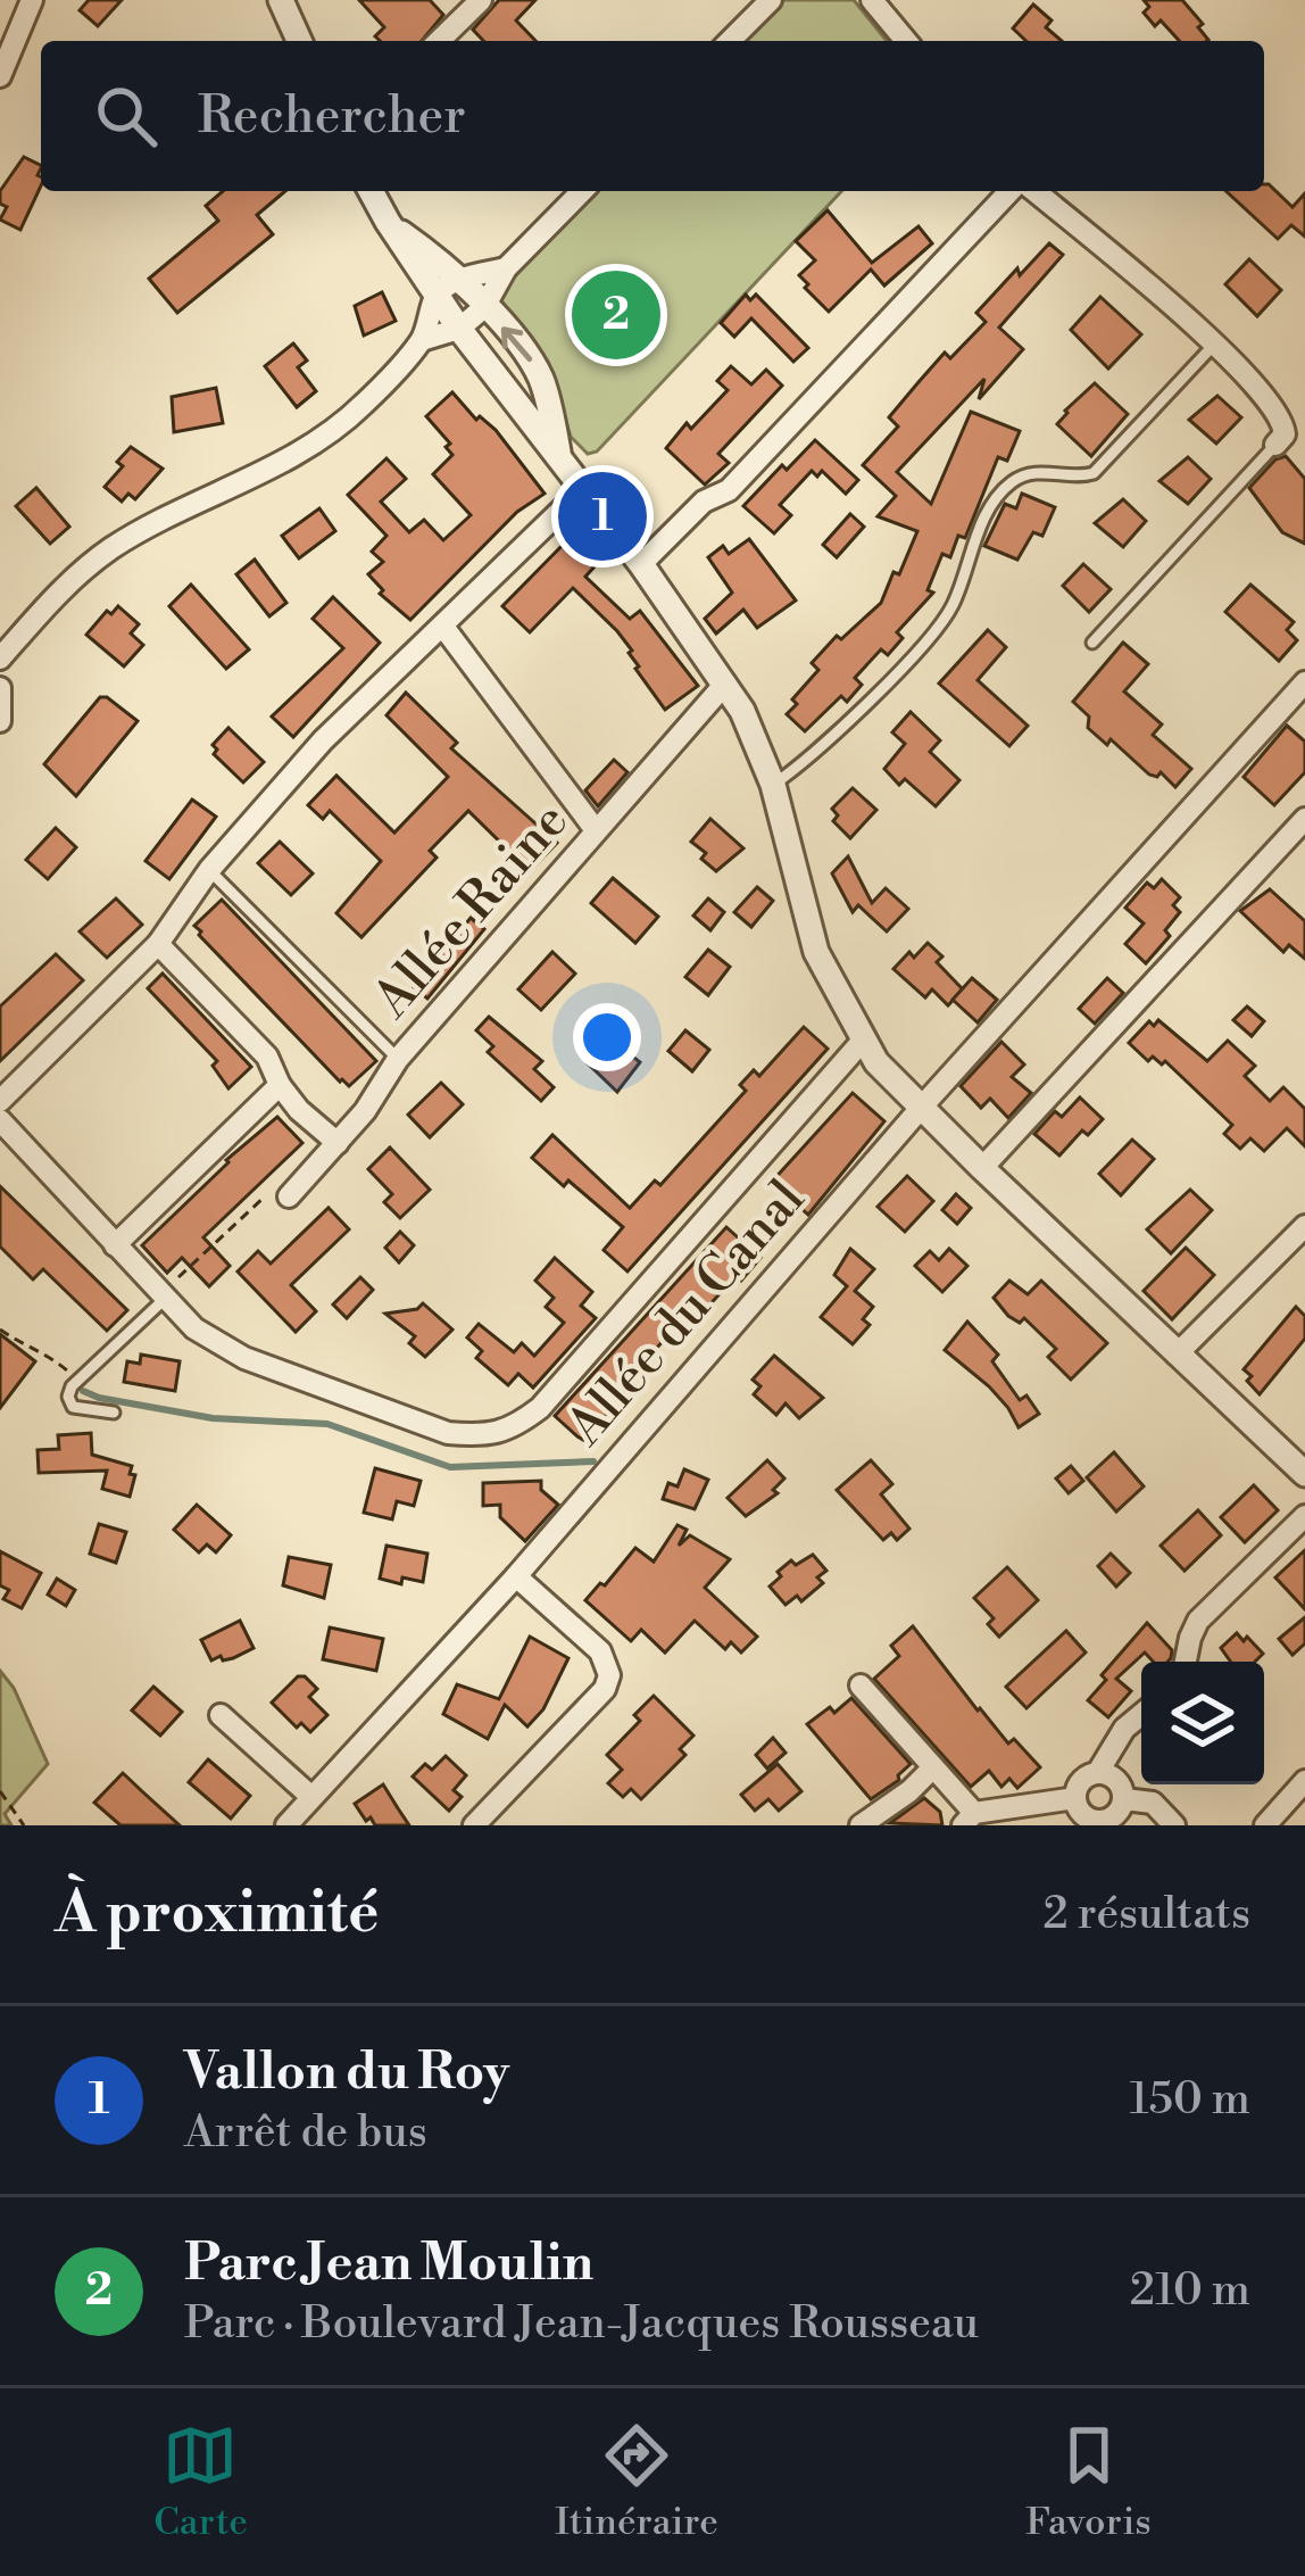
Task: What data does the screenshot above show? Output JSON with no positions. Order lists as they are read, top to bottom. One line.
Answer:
{"streets":{"street":["Allée Raine","Allée du Canal"]},"page":{"search":"Rechercher","pins":["2","1"],"heading":["À proximité","2 résultats"],"list":[{"mark":"1","name":"Vallon du Roy","note":"Arrêt de bus","value":"150 m"},{"mark":"2","name":"Parc Jean Moulin","note":"Parc · Boulevard Jean-Jacques Rousseau","value":"210 m"}],"nav":["Carte","Itinéraire","Favoris"]}}
